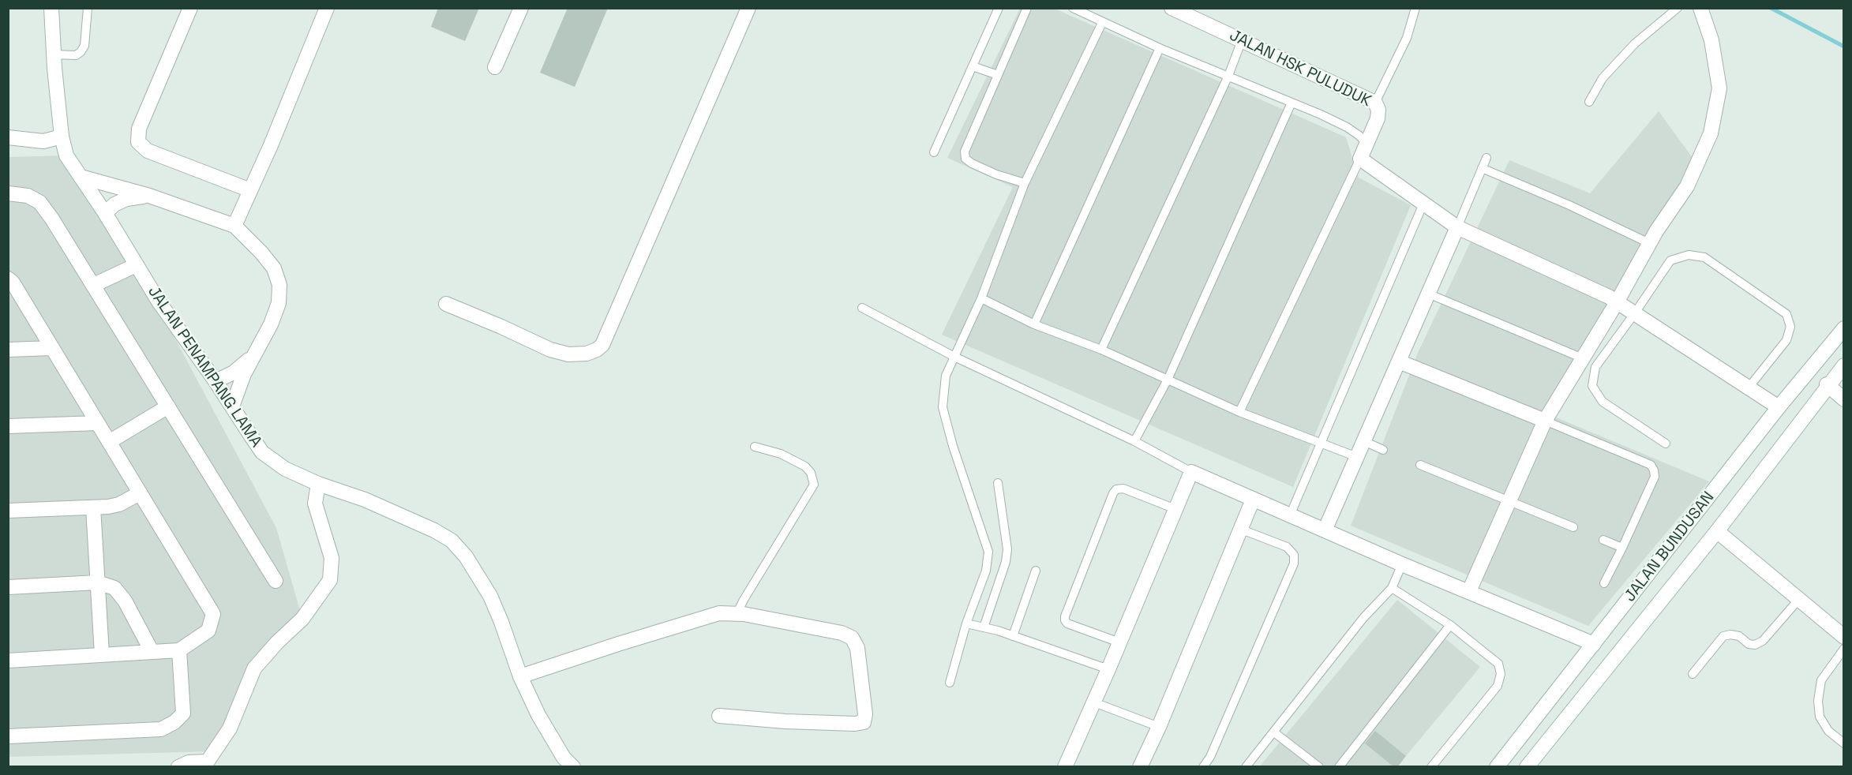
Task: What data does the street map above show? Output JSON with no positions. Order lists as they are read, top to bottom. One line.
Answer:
{"streets":{"street":["JALAN HSK PULUDUK","JALAN PENAMPANG LAMA","JALAN BUNDUSAN"]}}
